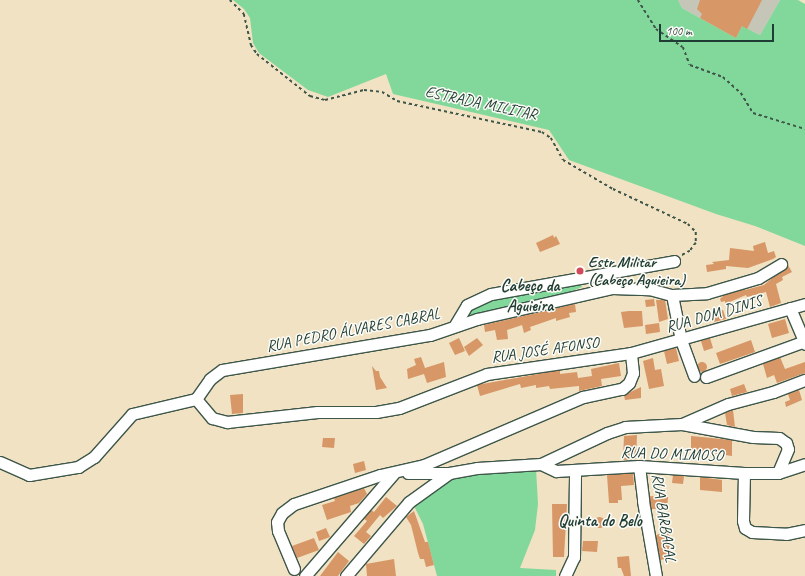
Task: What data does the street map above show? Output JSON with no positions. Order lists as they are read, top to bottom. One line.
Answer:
{"streets":{"street":["RUA DOM DINIS","RUA PEDRO ÁLVARES CABRAL","RUA JOSÉ AFONSO","RUA DO MIMOSO","RUA BARBACAL"],"path":["ESTRADA MILITAR"]},"crossings":[["RUA DOM DINIS","RUA JOSÉ AFONSO"],["RUA PEDRO ÁLVARES CABRAL","RUA JOSÉ AFONSO"],["RUA DO MIMOSO","RUA BARBACAL"]],"districts":["Cabeço da Aguieira","Quinta do Belo"],"places":["Estr Militar (Cabeço Aguieira)"],"scale_bar":"100 m"}
